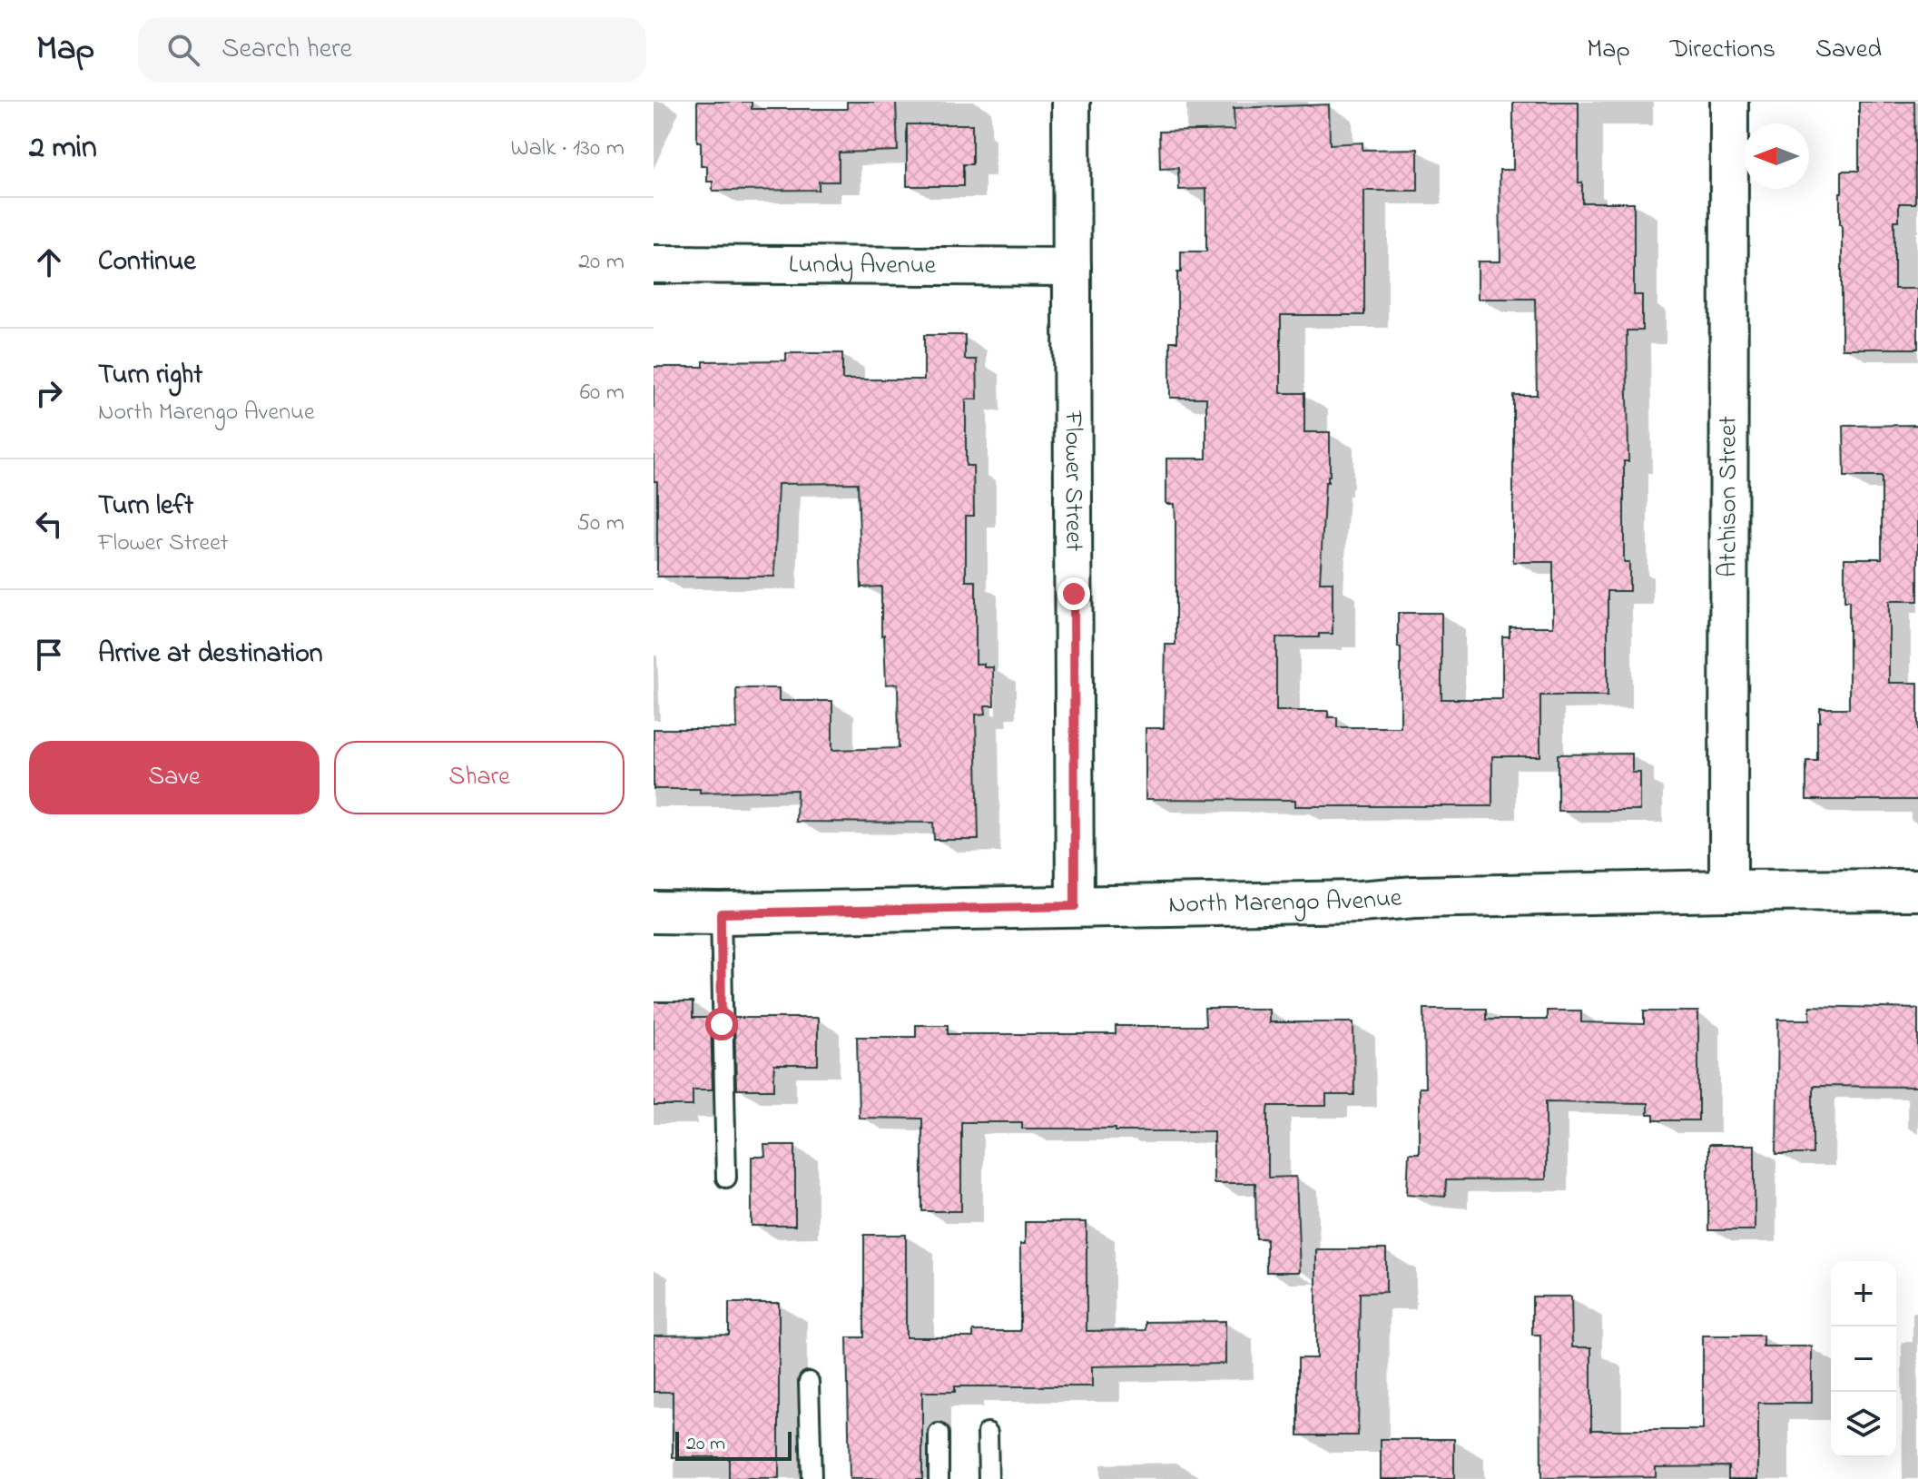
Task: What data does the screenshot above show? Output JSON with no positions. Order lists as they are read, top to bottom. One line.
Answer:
{"streets":{"street":["Lundy Avenue","Flower Street","Atchison Street","North Marengo Avenue"]},"crossings":[["Lundy Avenue","Flower Street"],["Flower Street","North Marengo Avenue"],["Atchison Street","North Marengo Avenue"]],"scale_bar":"20 m","north":"left","page":{"header":"Map","search":"Search here","nav":["Map","Directions","Saved"],"heading":["2 min","Walk · 130 m"],"list":[["Continue","20 m"],["Turn right","North Marengo Avenue","60 m"],["Turn left","Flower Street","50 m"],"Arrive at destination"],"buttons":["Save","Share"],"map_buttons":["+","−"],"scale":"20 m"}}
